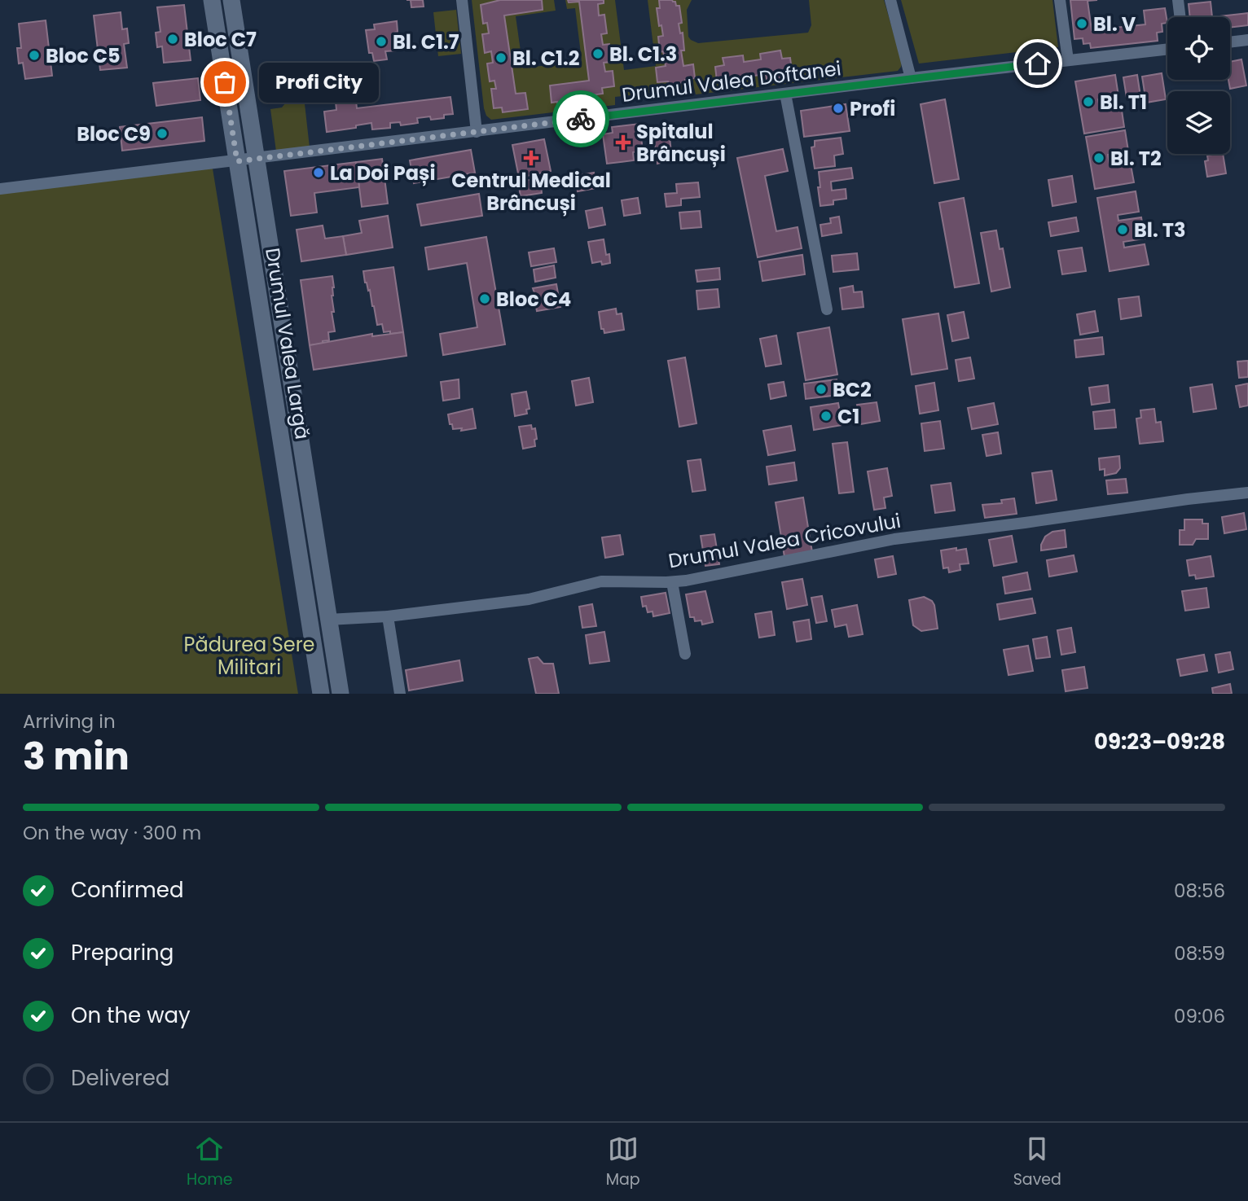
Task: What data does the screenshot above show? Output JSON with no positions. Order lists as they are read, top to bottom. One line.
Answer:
{"streets":{"main road":["Drumul Valea Largă"],"street":["Drumul Valea Doftanei","Drumul Valea Cricovului"]},"crossings":[["Drumul Valea Doftanei","Drumul Valea Largă"],["Drumul Valea Largă","Drumul Valea Cricovului"]],"parks":["Pădurea Sere Militari"],"places":{"other":["Bl. V","Bloc C7","Bl. C1.7","Bl. C1.3","Bloc C5","Bl. C1.2","Profi City","Bl. T1","Profi","Bloc C9","Bl. T2","La Doi Pași","Bl. T3","Bloc C4","BC2","C1"],"health":["Spitalul Brâncuși","Centrul Medical Brâncuși"]},"page":{"bubble":"Profi City","heading":["3 min","Arriving in","09:23–09:28"],"bar":"On the way · 300 m","list":[["Confirmed","08:56"],["Preparing","08:59"],["On the way","09:06"],"Delivered"],"tabs":["Home","Map","Saved"]}}
